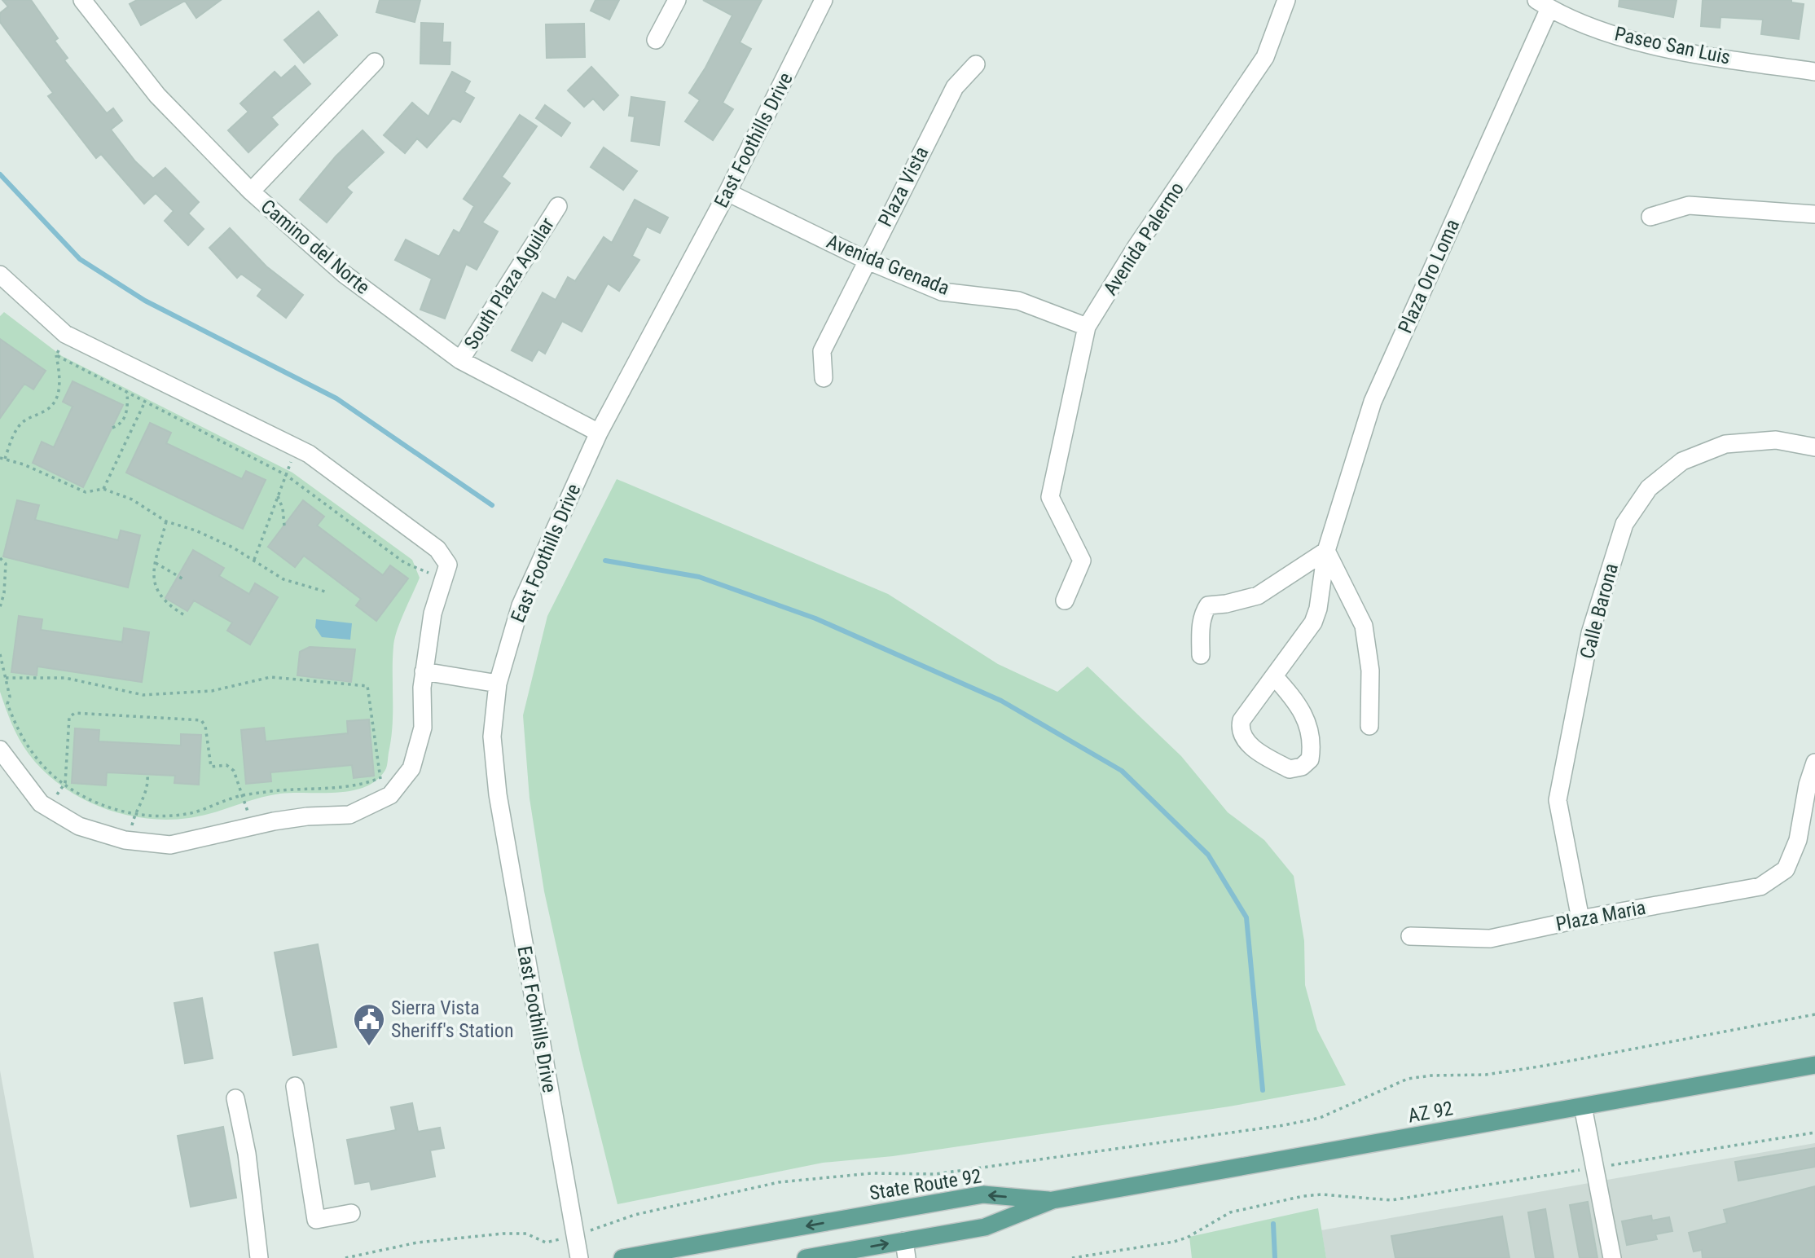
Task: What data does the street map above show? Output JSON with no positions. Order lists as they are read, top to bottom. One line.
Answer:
{"streets":{"main road":["AZ 92","State Route 92"],"street":["Paseo San Luis","East Foothills Drive","Plaza Vista","Avenida Palermo","Camino del Norte","Avenida Grenada","Plaza Oro Loma","South Plaza Aguilar","Calle Barona","Plaza Maria"]},"crossings":[["Paseo San Luis","Plaza Oro Loma"],["East Foothills Drive","Camino del Norte"],["East Foothills Drive","Avenida Grenada"],["Plaza Vista","Avenida Grenada"],["Avenida Palermo","Avenida Grenada"],["Camino del Norte","South Plaza Aguilar"],["Calle Barona","Plaza Maria"],["AZ 92","State Route 92"]],"places":{"public building":["Sierra Vista Sheriff's Station"]}}
